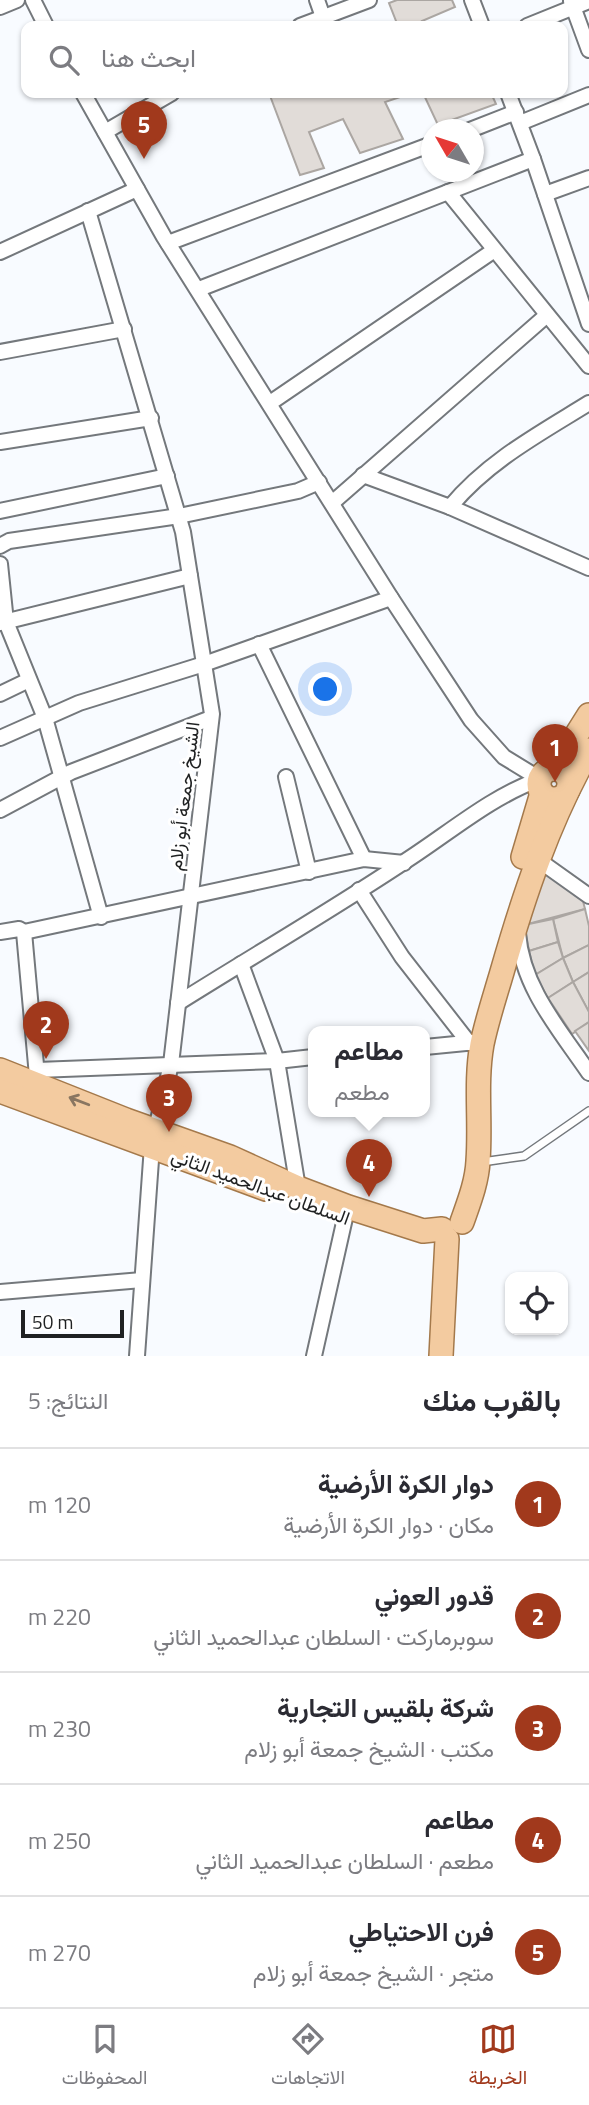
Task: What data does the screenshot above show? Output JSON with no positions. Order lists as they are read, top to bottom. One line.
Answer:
{"streets":{"main road":["السلطان عبدالحميد الثاني"],"street":["الشيخ جمعة أبو زلام"]},"crossings":[["الشيخ جمعة أبو زلام","السلطان عبدالحميد الثاني"]],"scale_bar":"50 m","north":"top left","page":{"search":"ابحث هنا","pins":["5","1","2","3","4"],"popup":["مطاعم","مطعم"],"scale":"50 m","heading":["بالقرب منك","النتائج: 5"],"list":[{"mark":"1","name":"دوار الكرة الأرضية","note":"مكان · دوار الكرة الأرضية","value":"120 m"},{"mark":"2","name":"قدور العوني","note":"سوبرماركت · السلطان عبدالحميد الثاني","value":"220 m"},{"mark":"3","name":"شركة بلقيس التجارية","note":"مكتب · الشيخ جمعة أبو زلام","value":"230 m"},{"mark":"4","name":"مطاعم","note":"مطعم · السلطان عبدالحميد الثاني","value":"250 m"},{"mark":"5","name":"فرن الاحتياطي","note":"متجر · الشيخ جمعة أبو زلام","value":"270 m"}],"nav":["الخريطة","الاتجاهات","المحفوظات"]}}
